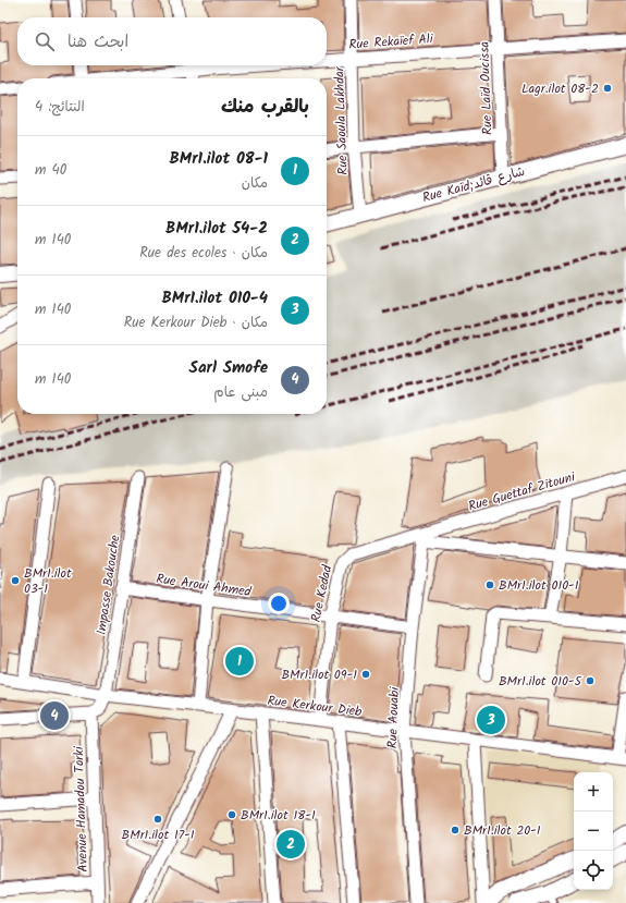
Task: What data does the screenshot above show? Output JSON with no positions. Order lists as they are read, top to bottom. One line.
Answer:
{"streets":{"street":["Rue Rekaïef Ali","Rue Laïd Oucissa","Rue Saoula Lakhdar","Rue Kaïd;شارع قائد","Rue Guettaf Zitouni","Impasse Bakouche","Rue Aroui Ahmed","Rue Kedad","Rue Kerkour Dieb","Rue Aouabi","Avenue Hamadou Torki"]},"crossings":[["Rue Rekaïef Ali","Rue Laïd Oucissa"],["Rue Rekaïef Ali","Rue Saoula Lakhdar"],["Rue Laïd Oucissa","Rue Kaïd;شارع قائد"],["Rue Saoula Lakhdar","Rue Kaïd;شارع قائد"],["Rue Guettaf Zitouni","Rue Kedad"],["Rue Guettaf Zitouni","Rue Aouabi"],["Impasse Bakouche","Rue Aroui Ahmed"],["Impasse Bakouche","Rue Kerkour Dieb"],["Rue Aroui Ahmed","Rue Kedad"],["Rue Aroui Ahmed","Rue Aouabi"],["Rue Kedad","Rue Kerkour Dieb"],["Rue Kedad","Rue Aouabi"],["Rue Kerkour Dieb","Rue Aouabi"]],"places":["Lagr.ilot 08-2","BMr1.ilot 03-1","BMr1.ilot 010-1","BMr1.ilot 09-1","BMr1.ilot 010-5","BMr1.ilot 18-1","BMr1.ilot 17-1","BMr1.ilot 20-1"],"page":{"search":"ابحث هنا","heading":["بالقرب منك","النتائج: 4"],"list":[{"mark":"1","name":"BMr1.ilot 08-1","note":"مكان","value":"40 m"},{"mark":"2","name":"BMr1.ilot 54-2","note":"مكان · Rue des ecoles","value":"140 m"},{"mark":"3","name":"BMr1.ilot 010-4","note":"مكان · Rue Kerkour Dieb","value":"140 m"},{"mark":"4","name":"Sarl Smofe","note":"مبنى عام","value":"140 m"}],"pins":["1","4","3","2"],"map_buttons":["+","−"]}}
